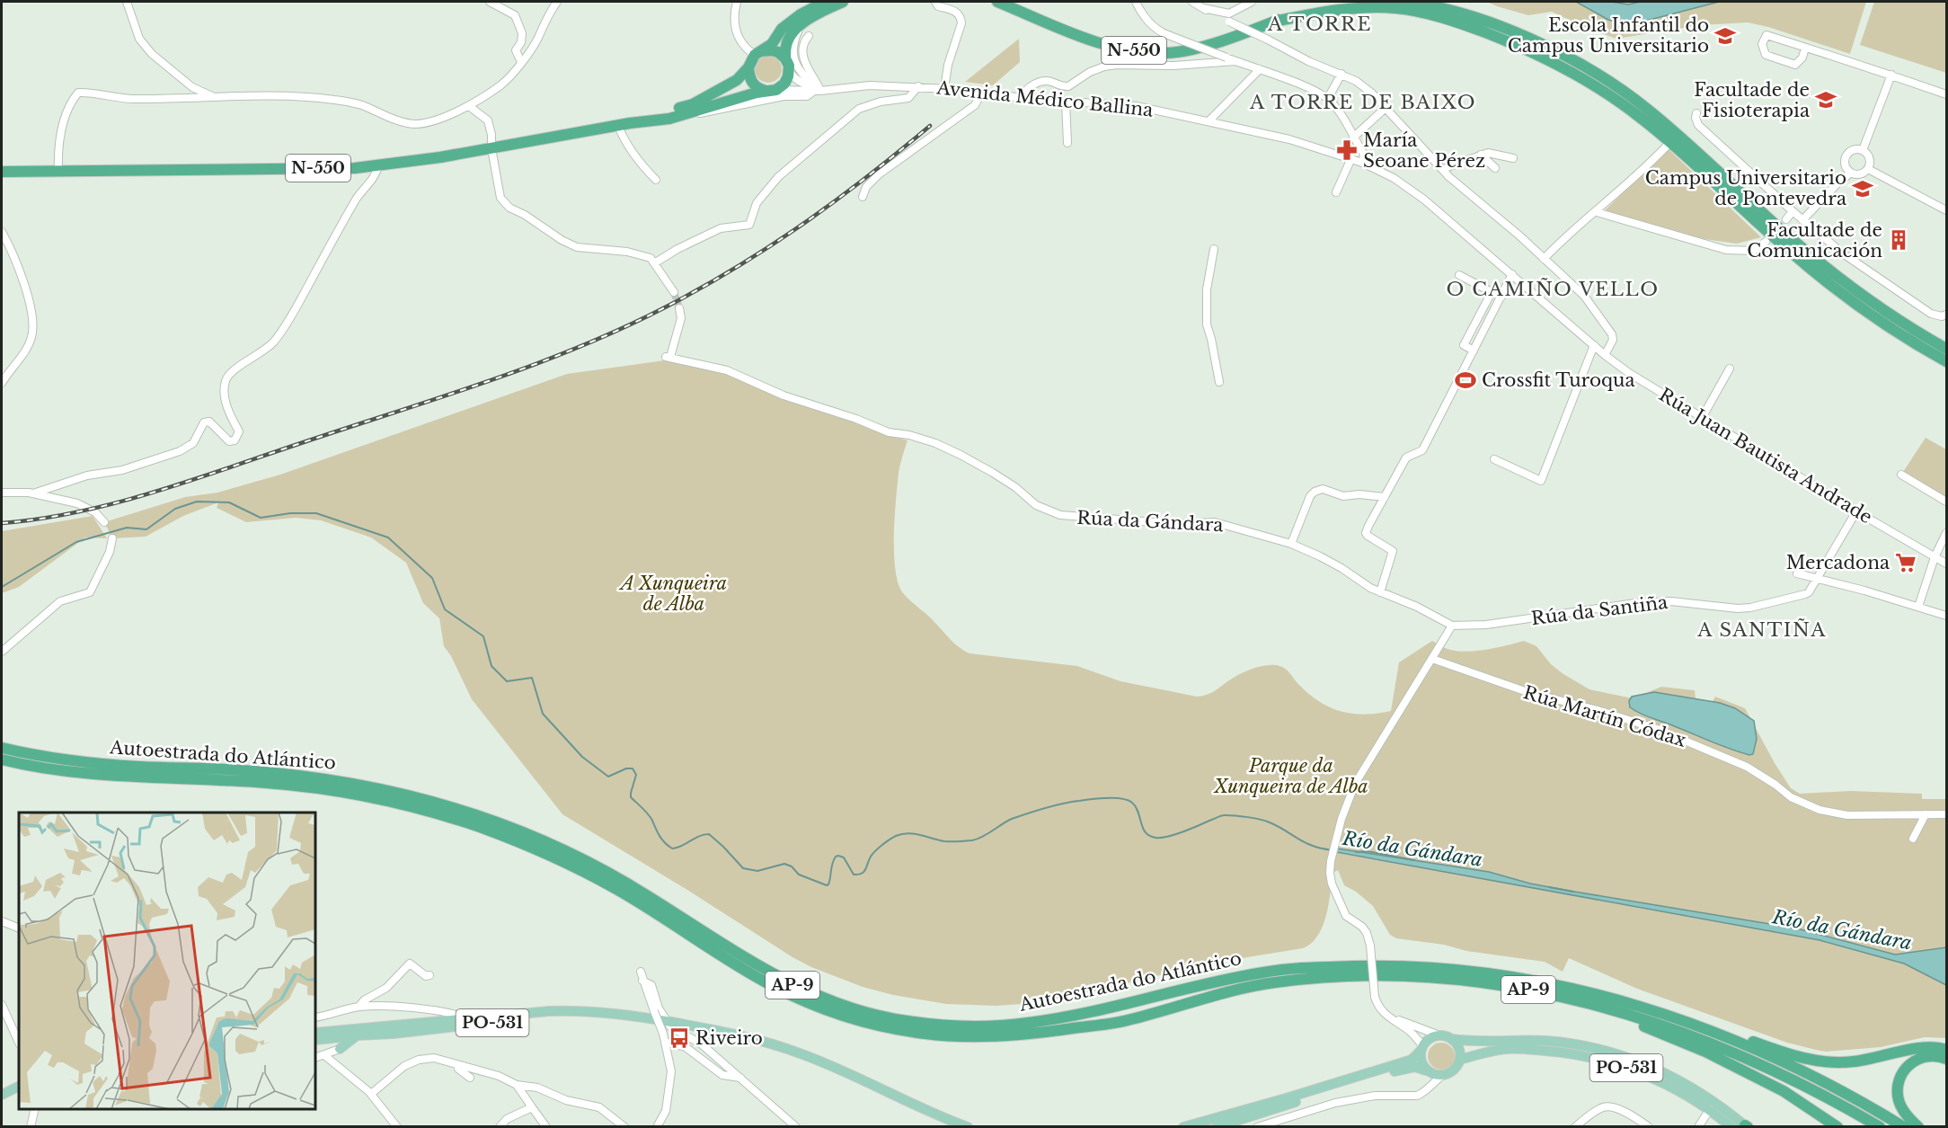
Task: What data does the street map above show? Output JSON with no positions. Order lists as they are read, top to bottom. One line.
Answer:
{"streets":{"highway":["N-550","Autoestrada do Atlántico","AP-9"],"main road":["PO-531"],"street":["Avenida Médico Ballina","Rúa Juan Bautista Andrade","Rúa da Gándara","Rúa da Santiña","Rúa Martín Códax"]},"crossings":[["N-550","Avenida Médico Ballina"],["Avenida Médico Ballina","Rúa Juan Bautista Andrade"],["Rúa da Gándara","Rúa da Santiña"]],"districts":["A TORRE","A TORRE DE BAIXO","O CAMIÑO VELLO","A SANTIÑA"],"water":["Río da Gándara"],"parks":["A Xunqueira de Alba","Parque da Xunqueira de Alba"],"places":{"school or university":["Escola Infantil do Campus Universitario","Facultade de Fisioterapia","Campus Universitario de Pontevedra"],"pharmacy":["María Seoane Pérez"],"building":["Facultade de Comunicación"],"sports":["Crossfit Turoqua"],"supermarket":["Mercadona"],"bus stop":["Riveiro"]}}
